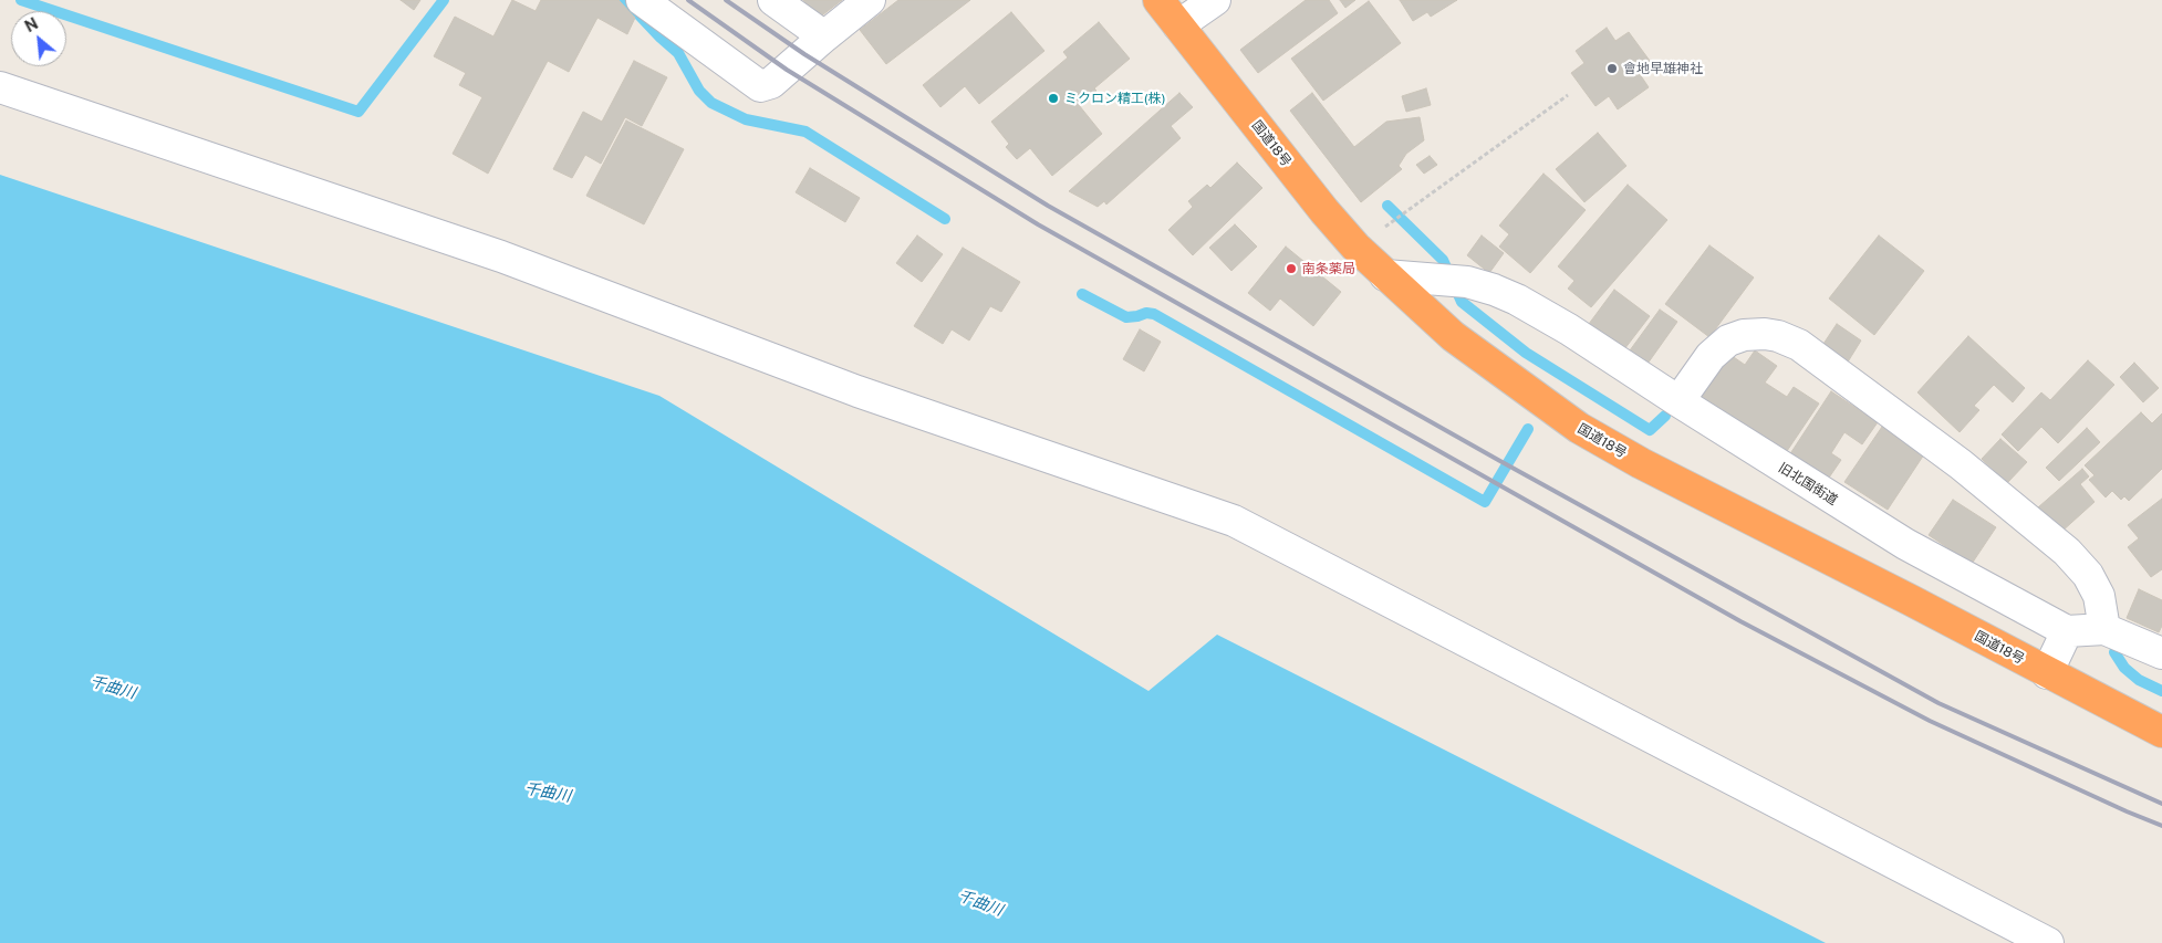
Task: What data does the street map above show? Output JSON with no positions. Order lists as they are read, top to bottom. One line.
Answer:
{"streets":{"highway":["国道18号"],"street":["旧北国街道"]},"crossings":[["国道18号","旧北国街道"]],"water":["千曲川"],"places":["會地早雄神社","ミクロン精工(株)","南条薬局"],"north":"top left"}
